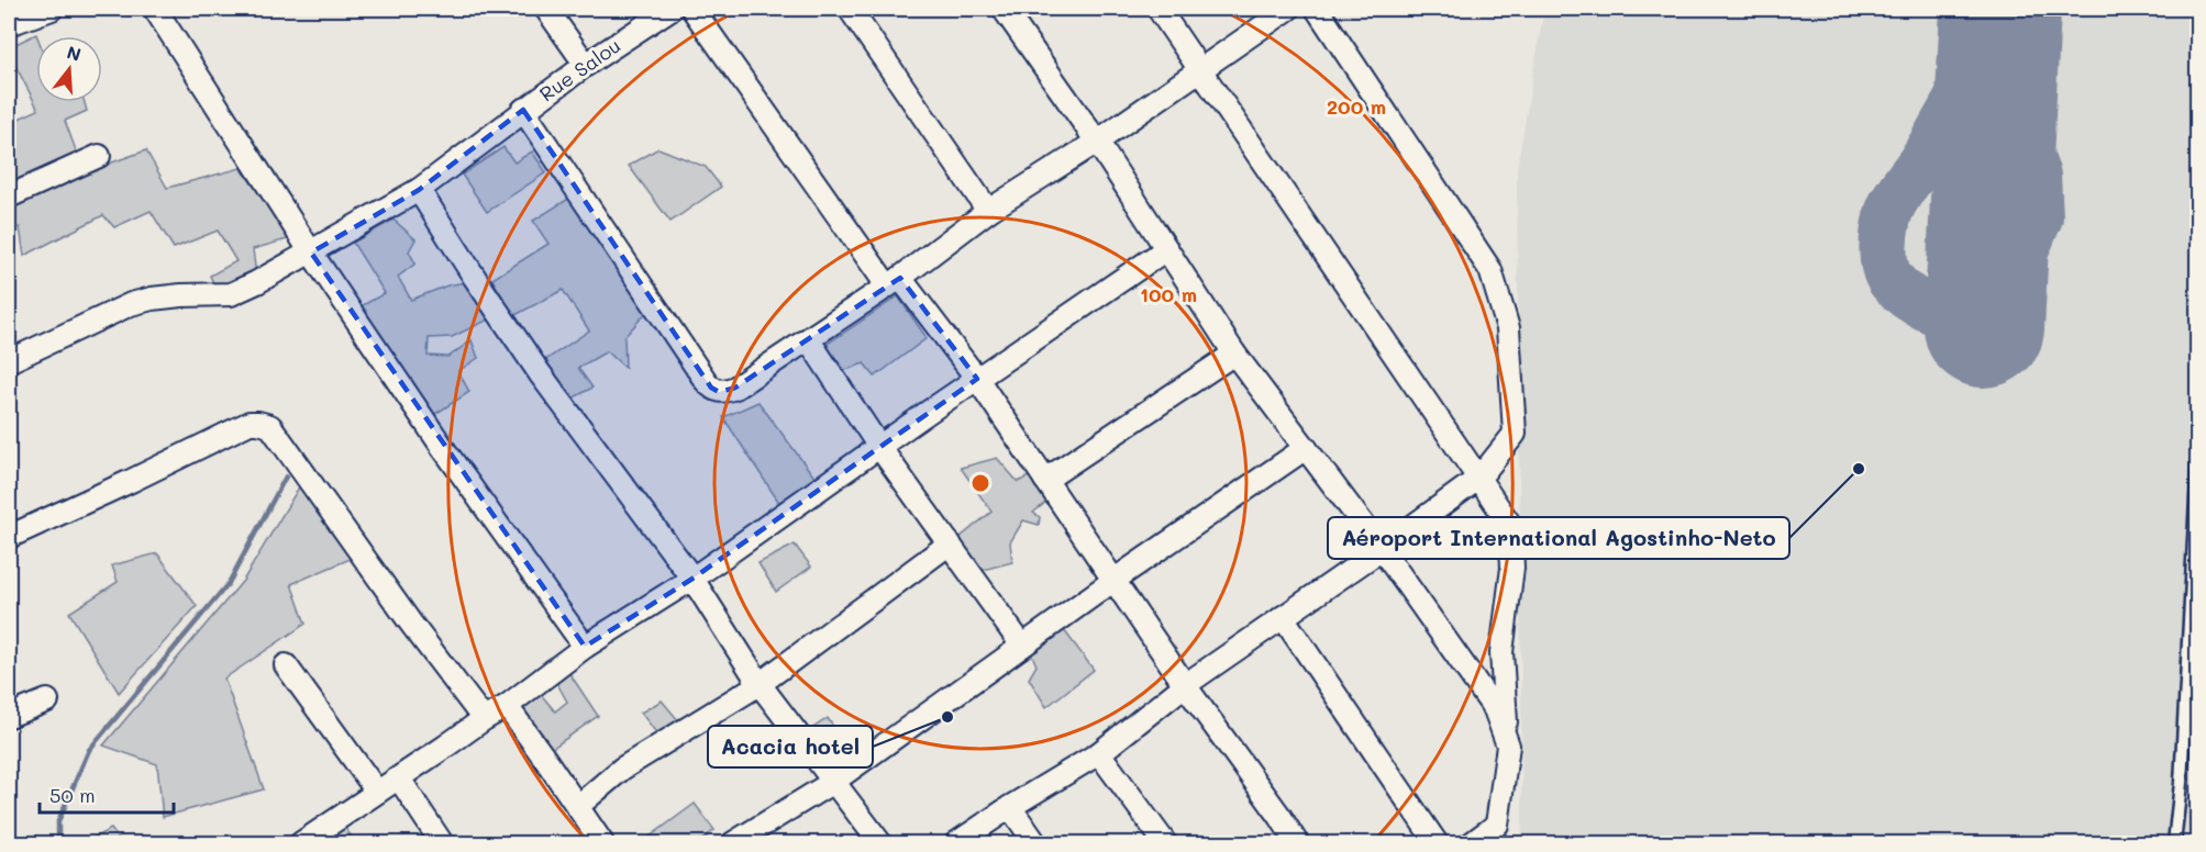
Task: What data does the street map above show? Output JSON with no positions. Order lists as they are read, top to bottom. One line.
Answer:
{"streets":{"street":["Rue Salou"]},"places":["Aéroport International Agostinho-Neto","Acacia hotel"],"scale_bar":"50 m","north":"top","rings":["200 m","100 m"]}
